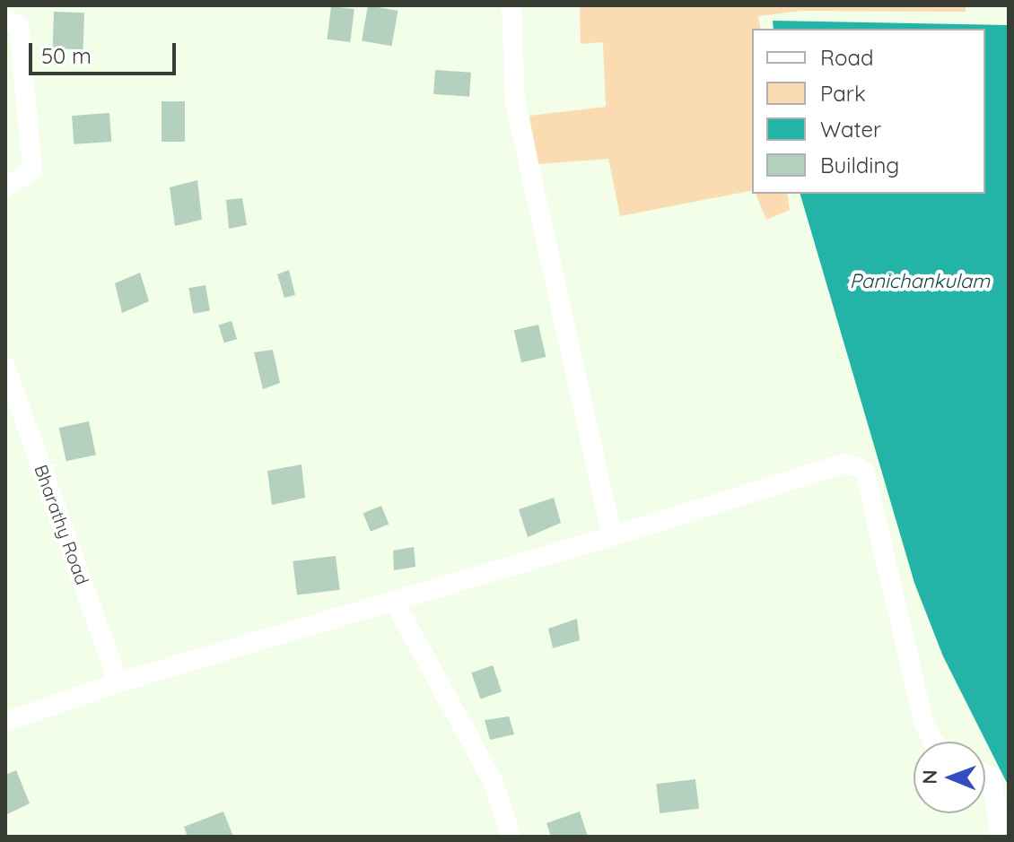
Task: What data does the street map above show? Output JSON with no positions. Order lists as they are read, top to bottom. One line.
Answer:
{"streets":{"street":["Bharathy Road"]},"water":["Panichankulam"],"legend":["Road","Park","Water","Building"],"scale_bar":"50 m","north":"left"}
